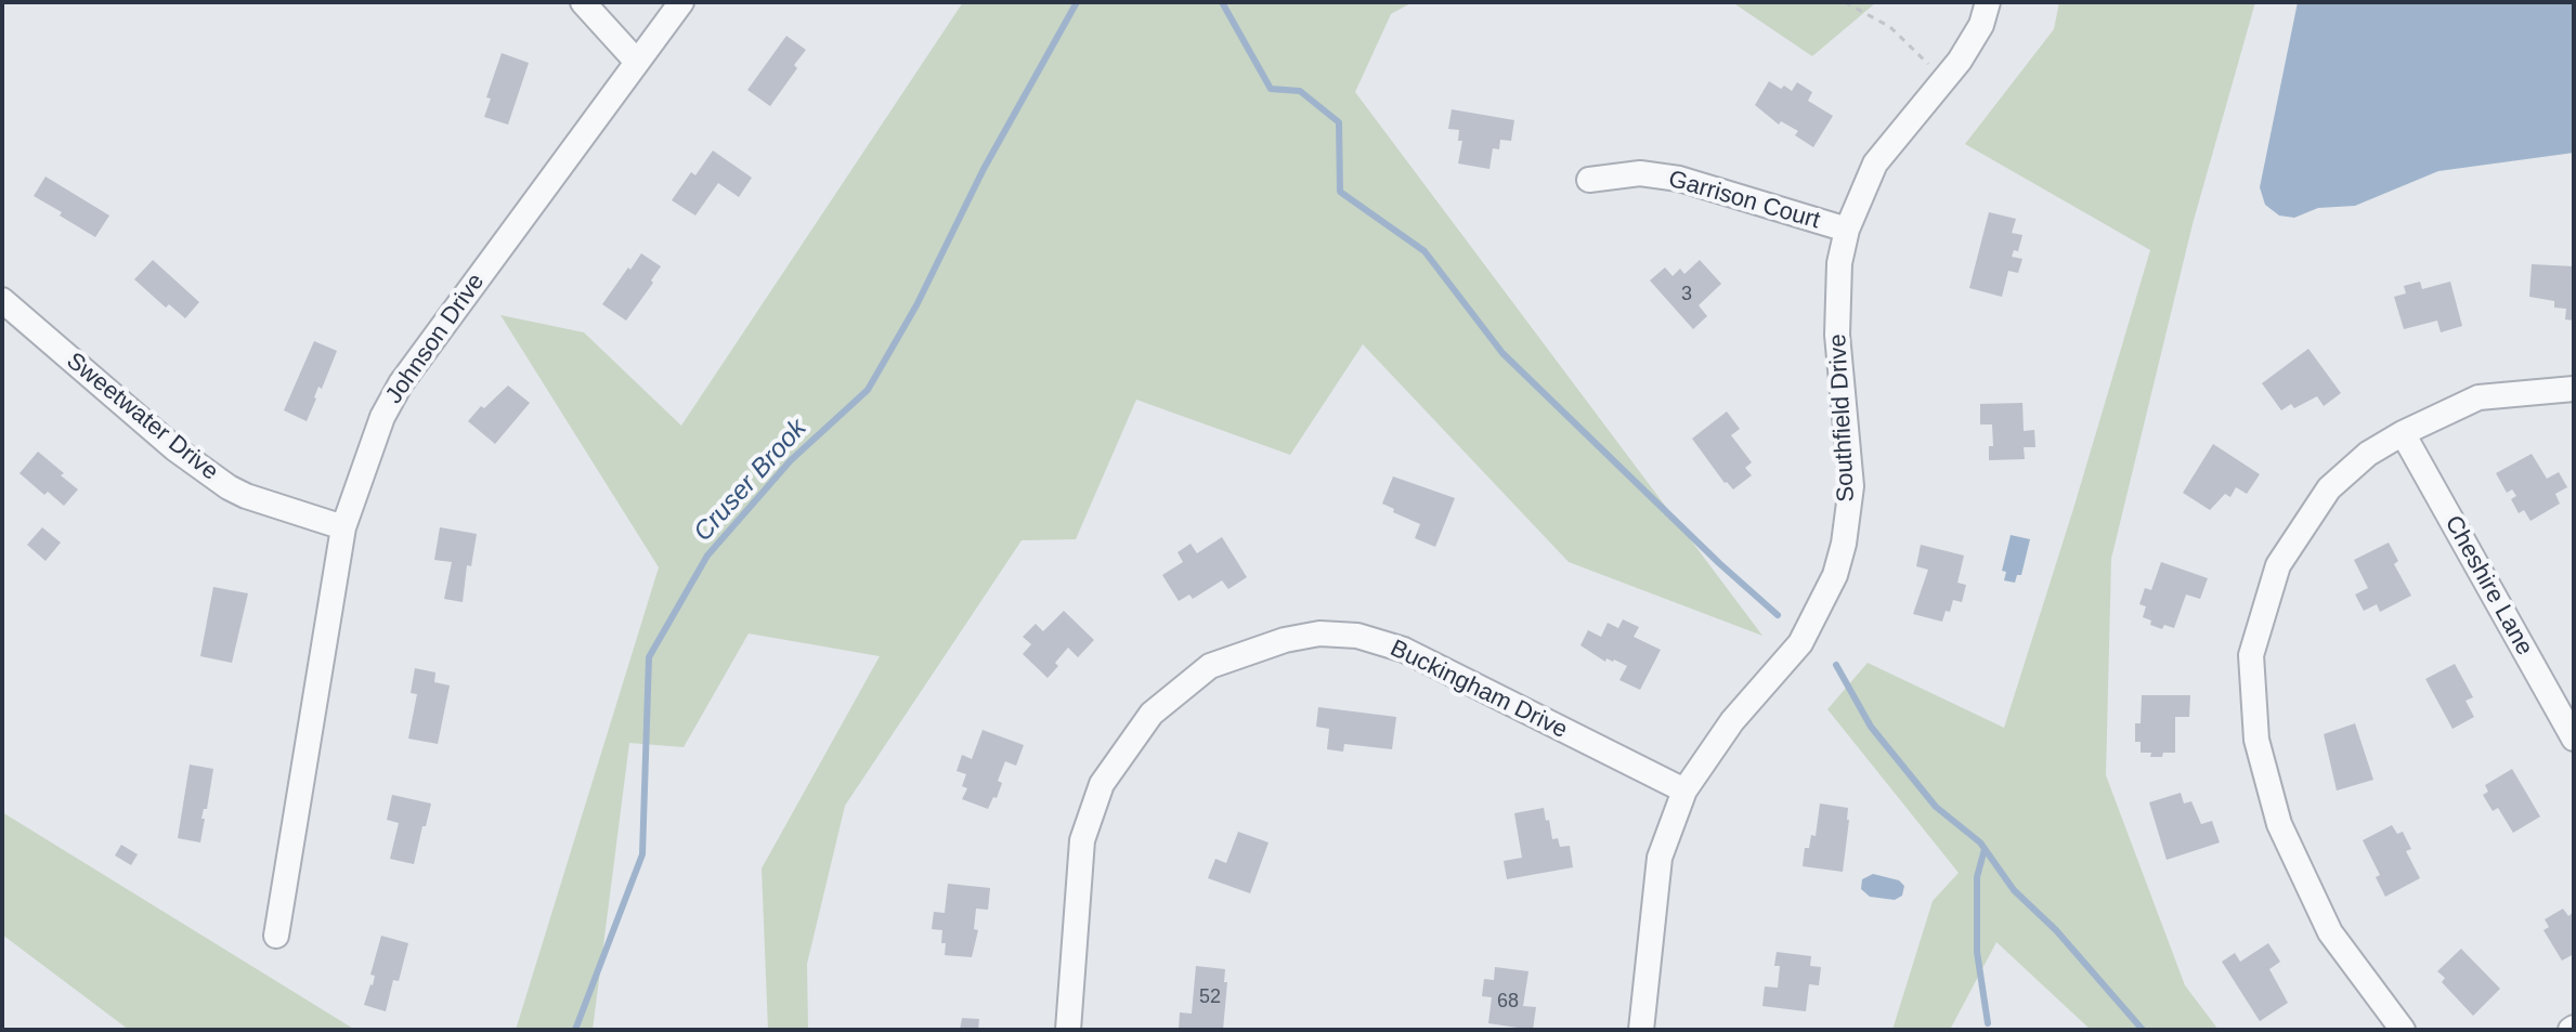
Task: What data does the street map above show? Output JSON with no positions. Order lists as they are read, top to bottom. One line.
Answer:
{"streets":{"street":["Garrison Court","Johnson Drive","Sweetwater Drive","Southfield Drive","Cheshire Lane","Buckingham Drive"]},"crossings":[["Garrison Court","Southfield Drive"],["Johnson Drive","Sweetwater Drive"],["Southfield Drive","Buckingham Drive"]],"water":["Cruser Brook"],"house_numbers":["3","52","68"]}
